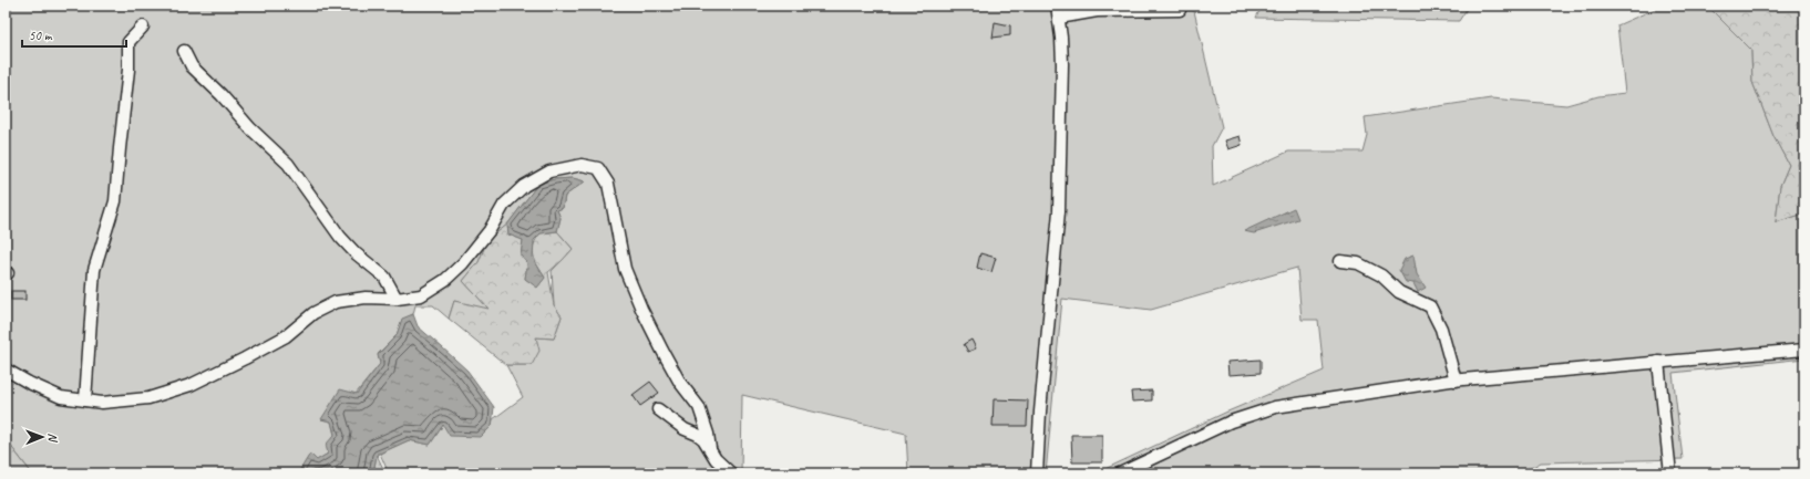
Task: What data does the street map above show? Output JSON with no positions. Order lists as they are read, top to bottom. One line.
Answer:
{"scale_bar":"50 m","north":"right"}
